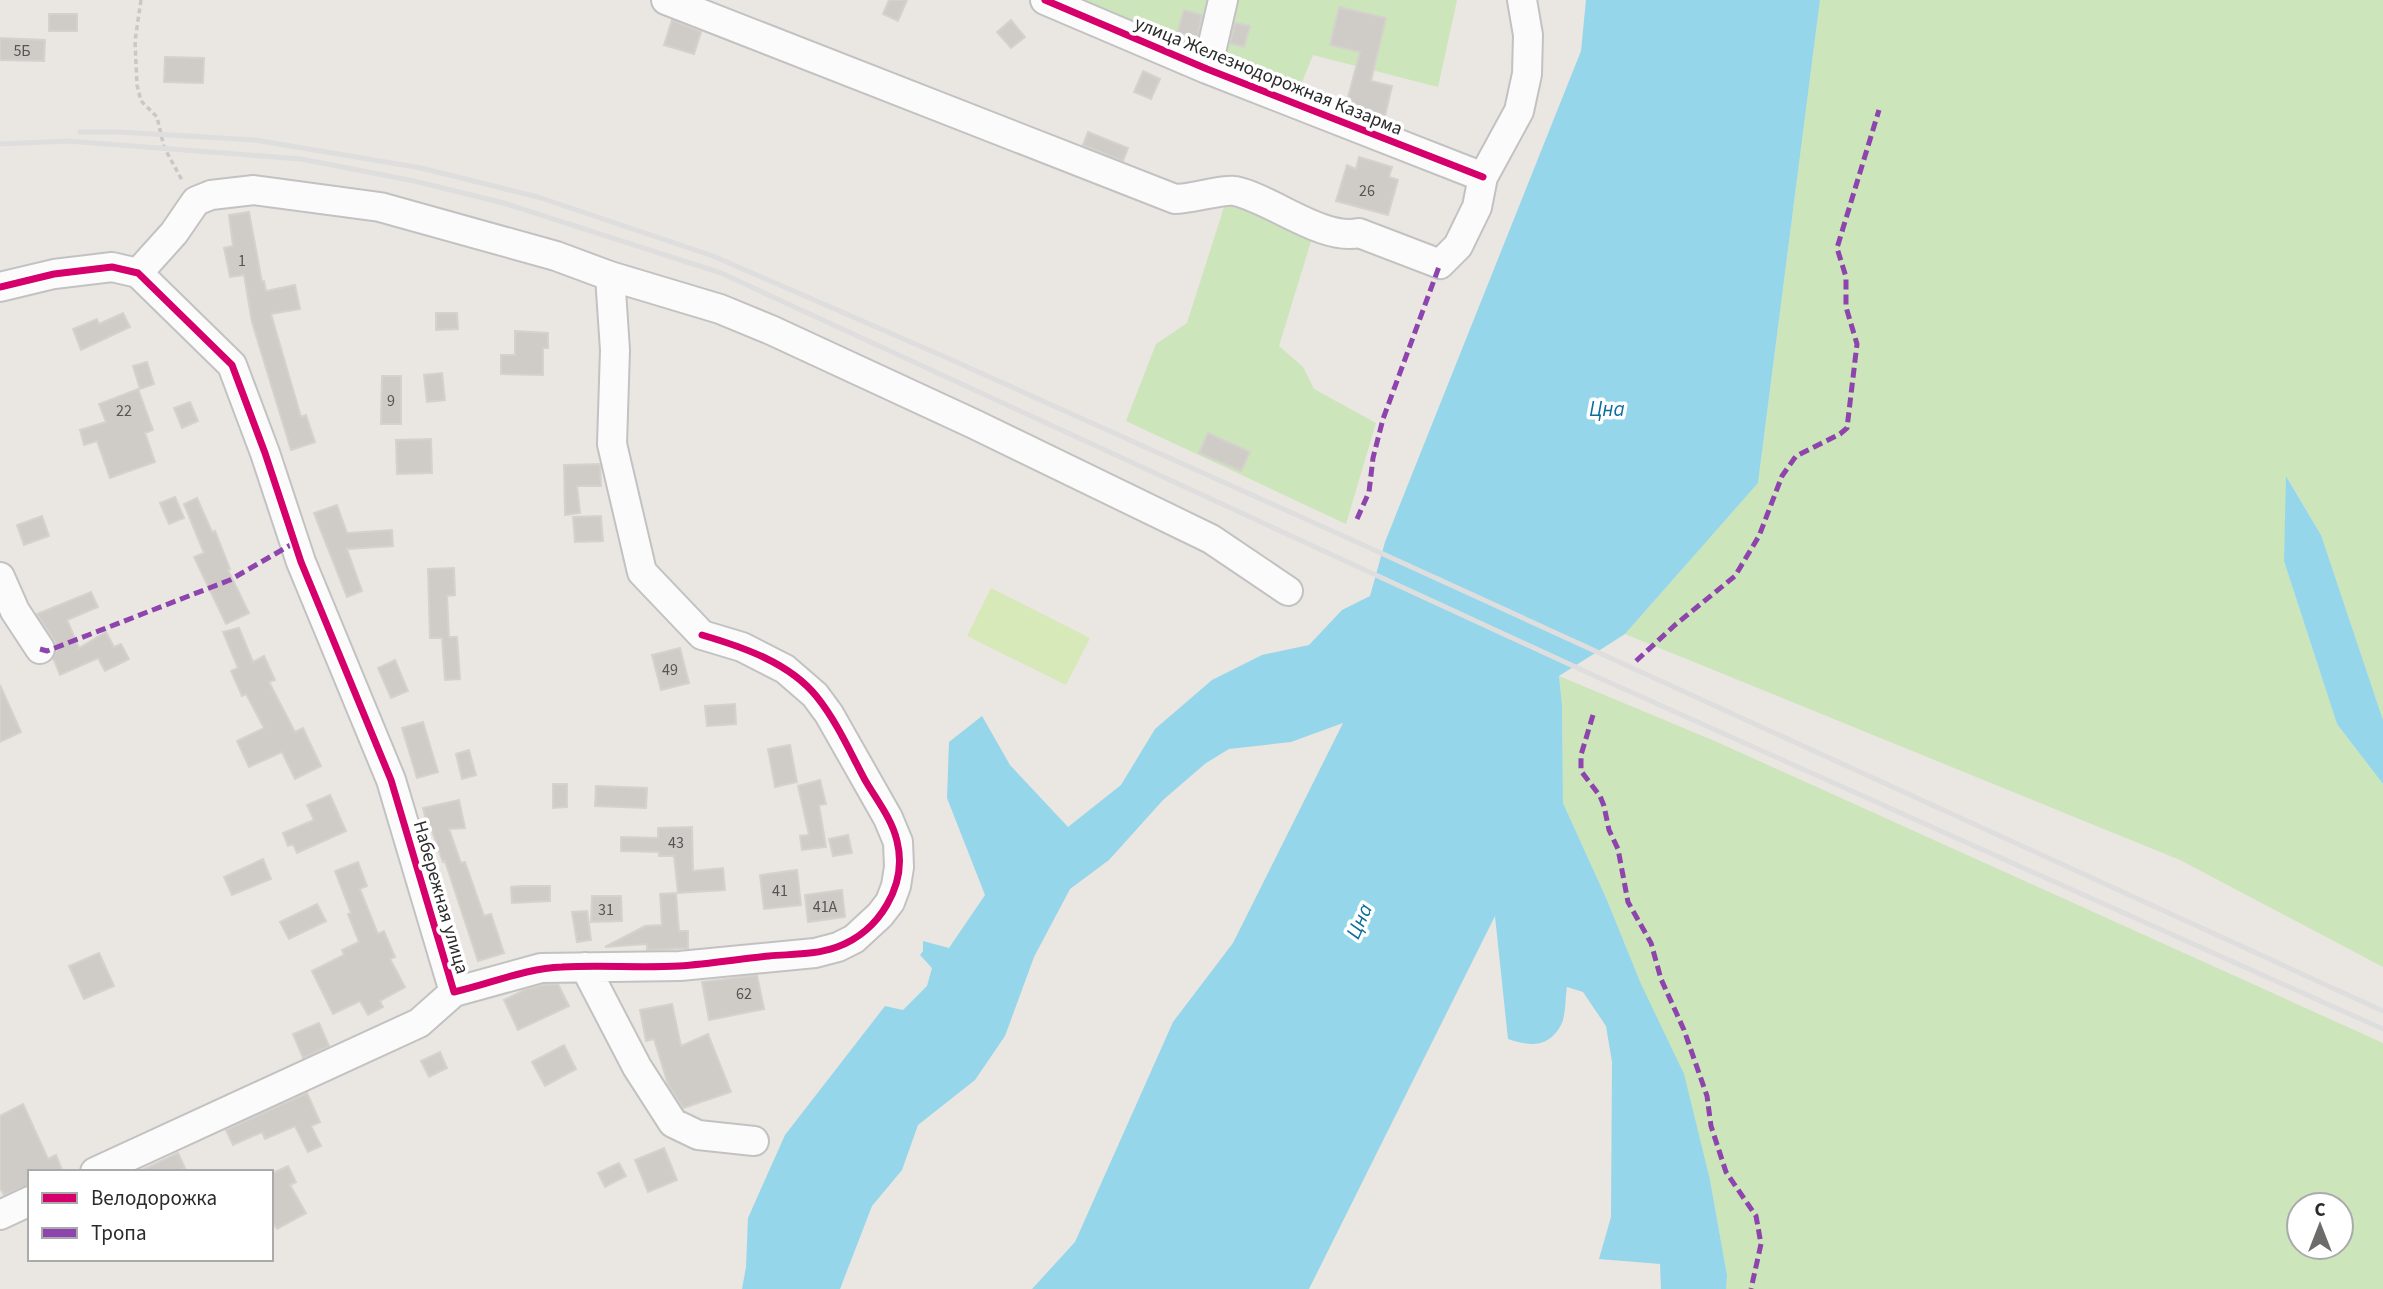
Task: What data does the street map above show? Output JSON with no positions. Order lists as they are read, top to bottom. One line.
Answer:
{"streets":{"street":["улица Железнодорожная Казарма","Набережная улица"]},"water":["Цна"],"house_numbers":["5Б","26","1","9","22","49","43","41","41А","31","62"],"legend":["Велодорожка","Тропа"],"north":"top"}
